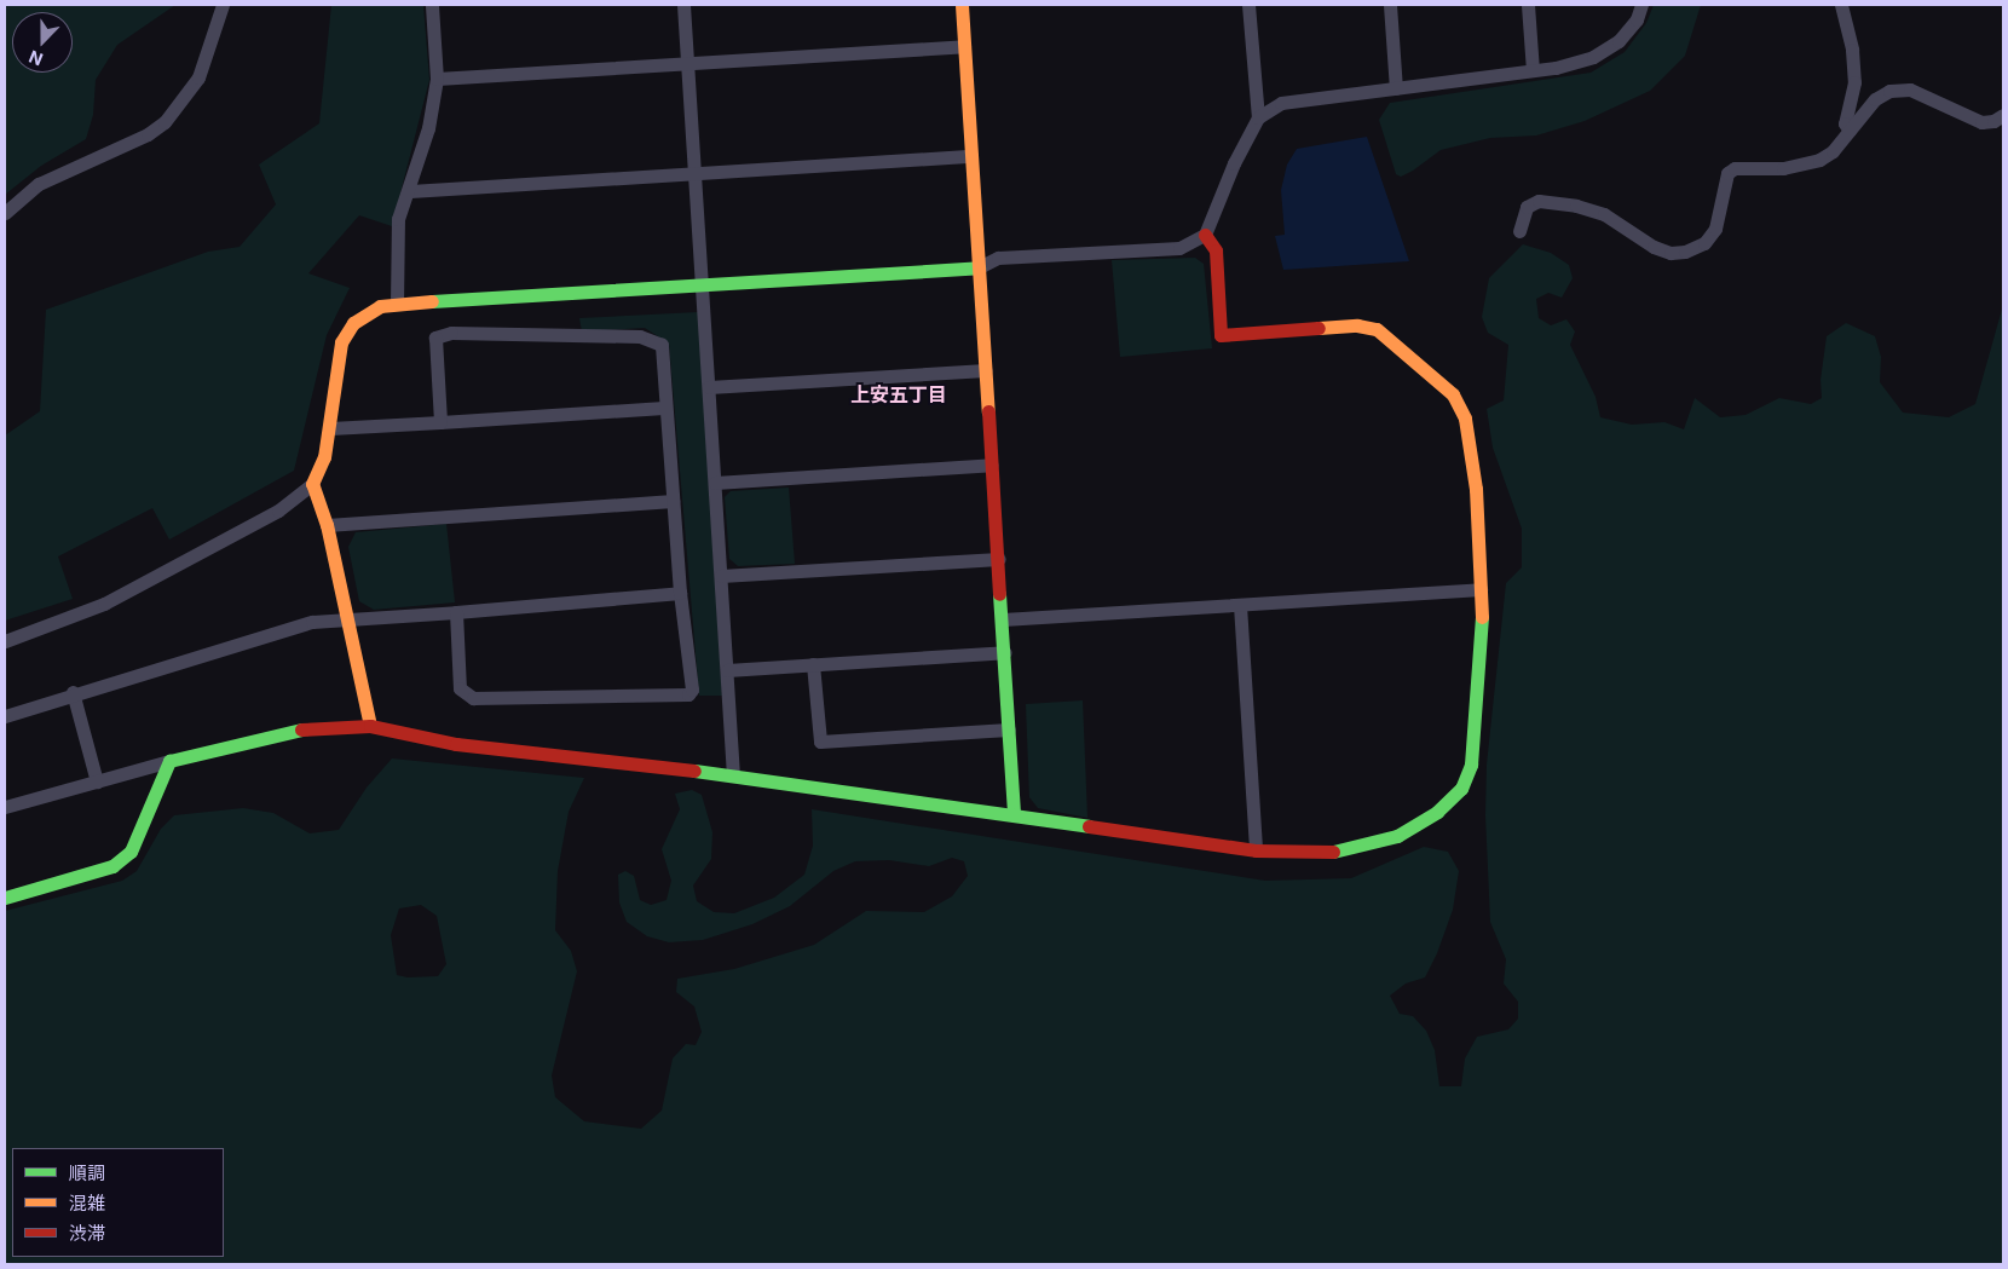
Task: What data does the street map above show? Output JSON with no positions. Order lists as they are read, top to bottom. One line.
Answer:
{"districts":["上安五丁目"],"legend":["順調","混雑","渋滞"],"north":"bottom"}
